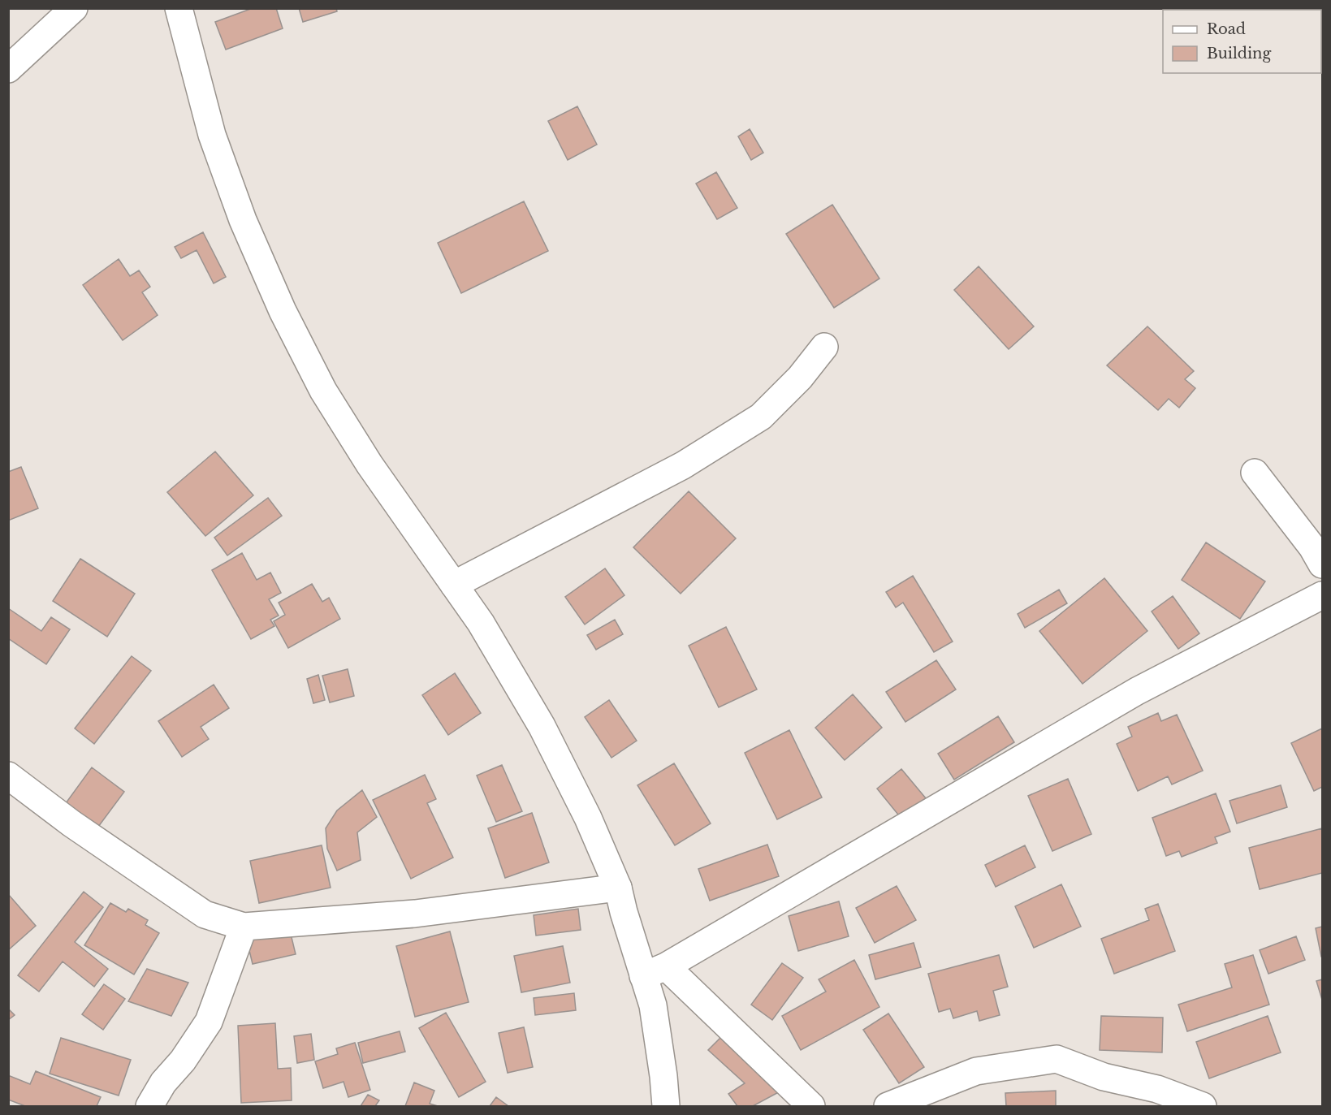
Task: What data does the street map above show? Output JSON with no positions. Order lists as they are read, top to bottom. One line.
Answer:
{"legend":["Road","Building"]}
